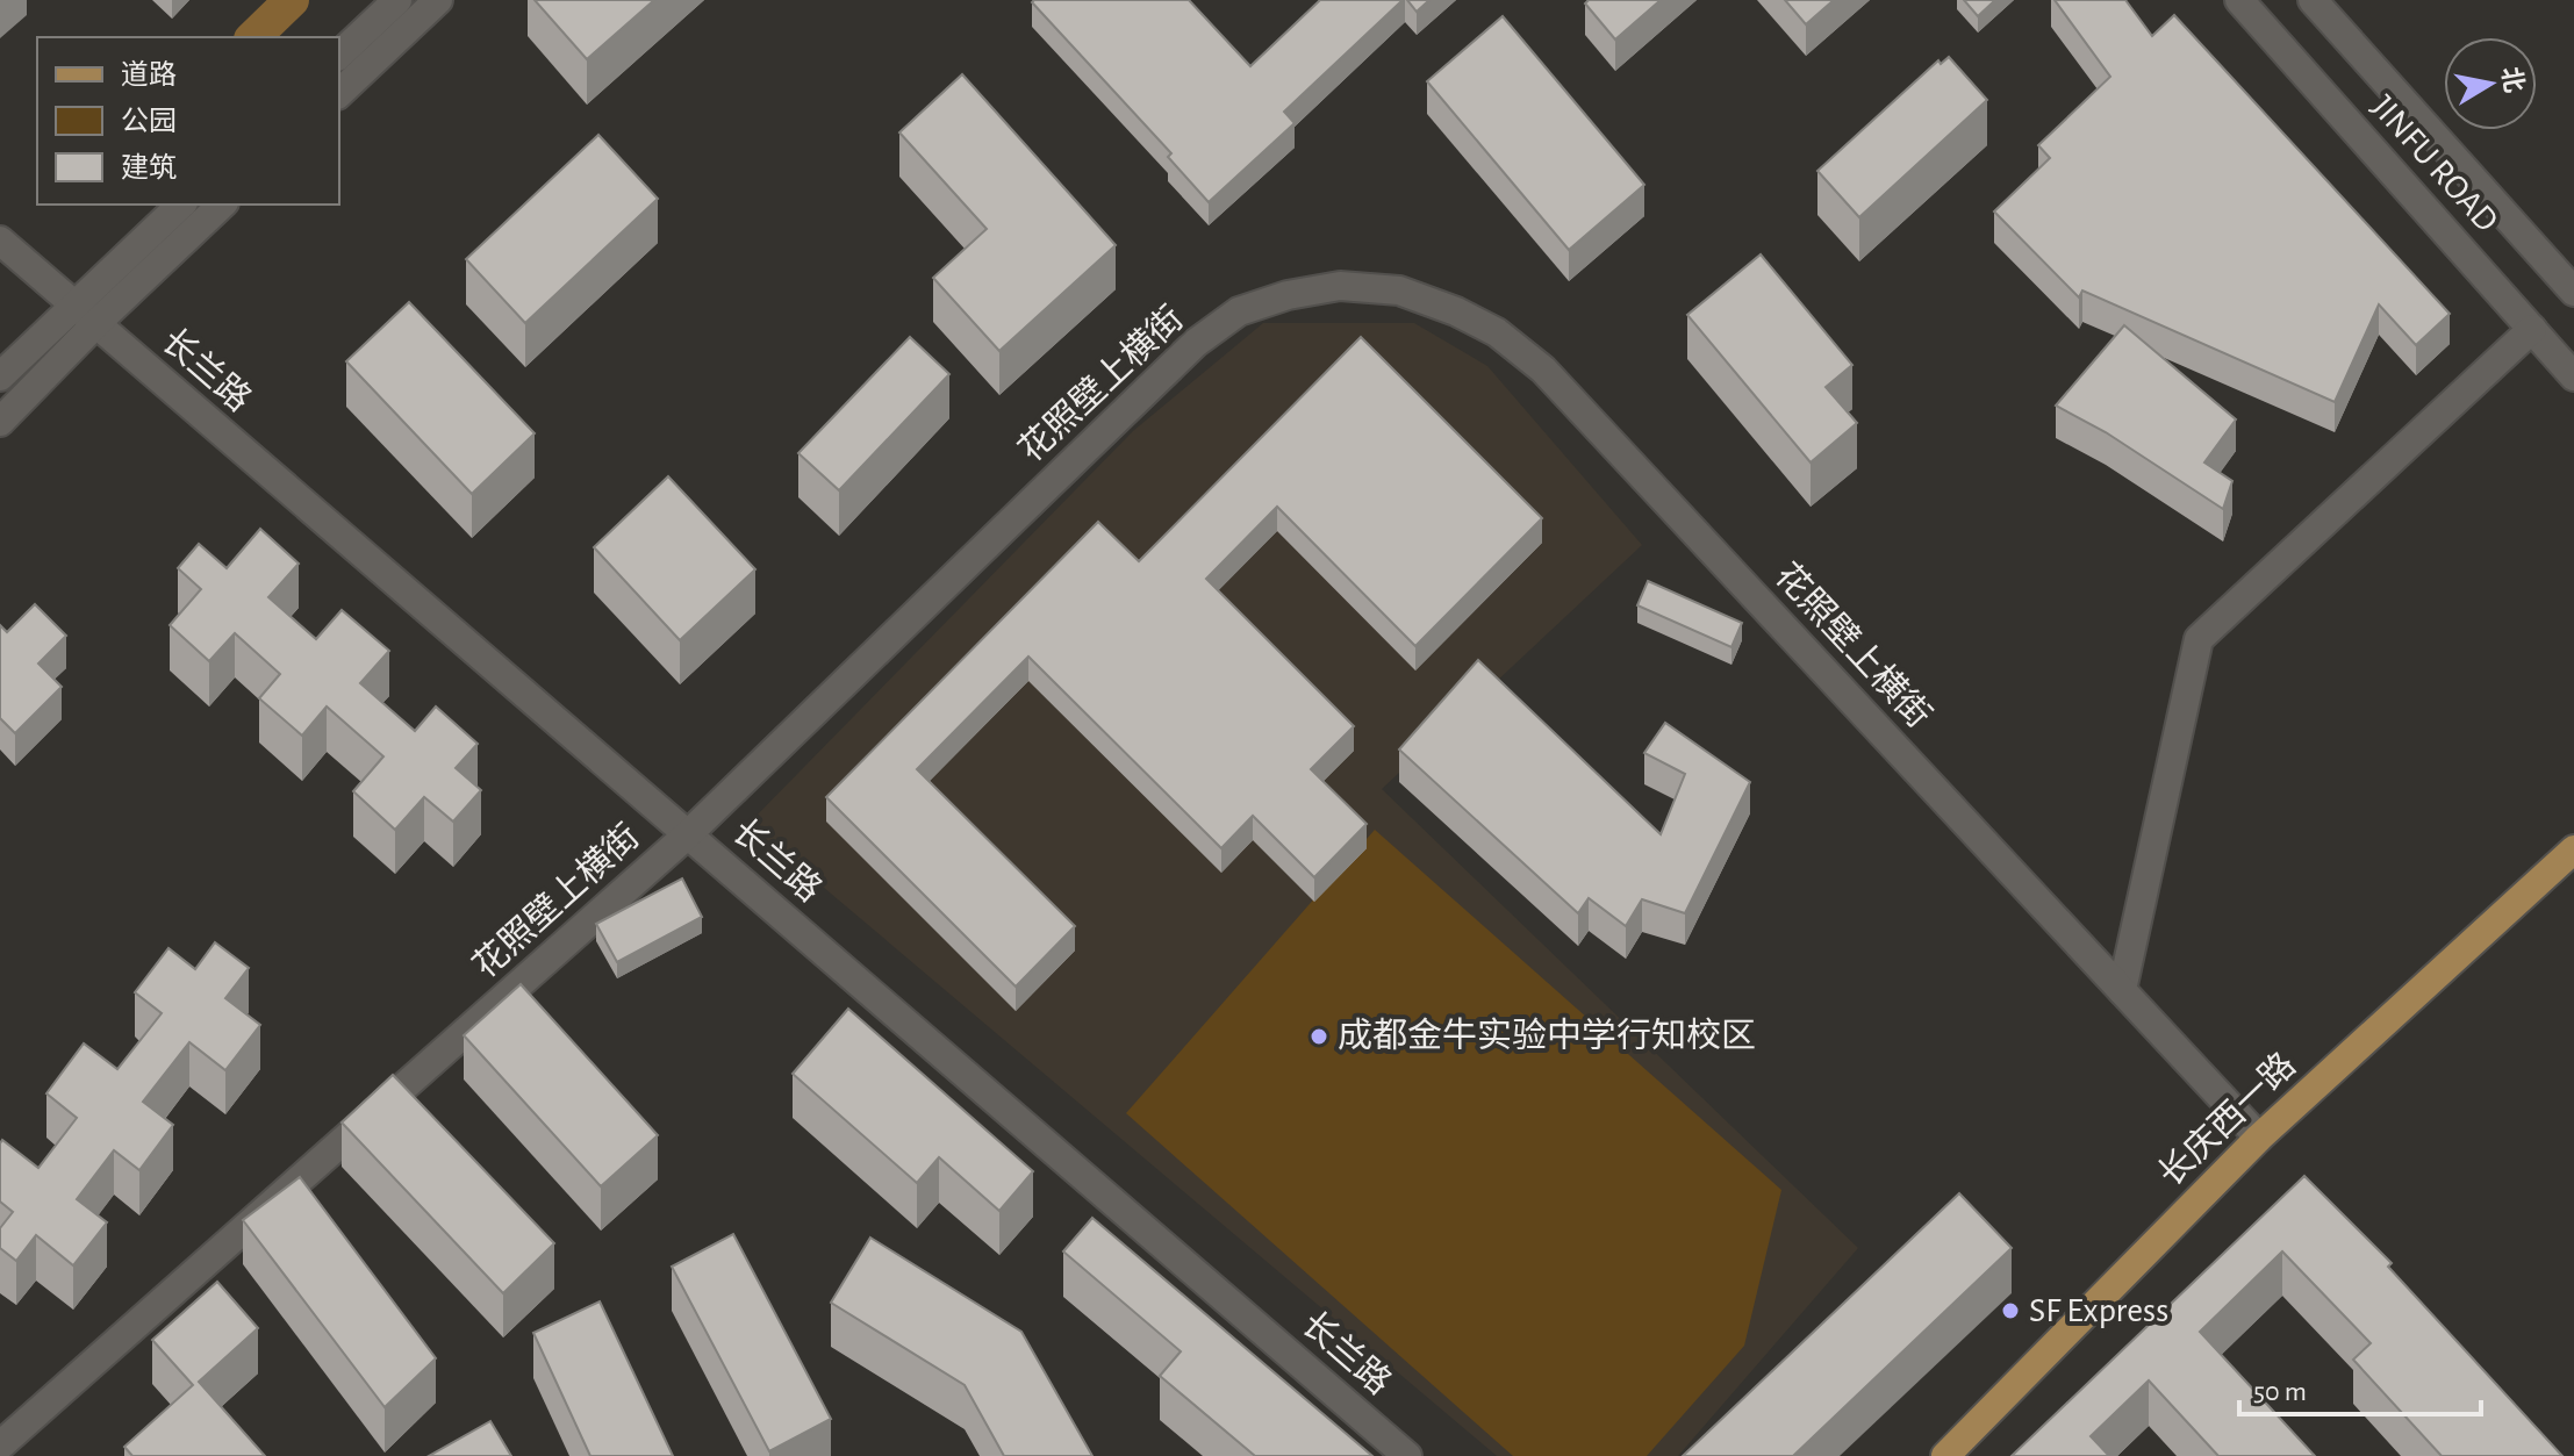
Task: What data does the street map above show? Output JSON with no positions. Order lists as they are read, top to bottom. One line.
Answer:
{"streets":{"main road":["长庆西一路"],"street":["JINFU ROAD","长兰路","花照壁上横街"]},"crossings":[["长兰路","花照壁上横街"],["花照壁上横街","长庆西一路"]],"places":["成都金牛实验中学行知校区","SF Express"],"legend":["道路","公园","建筑"],"scale_bar":"50 m","north":"right"}
